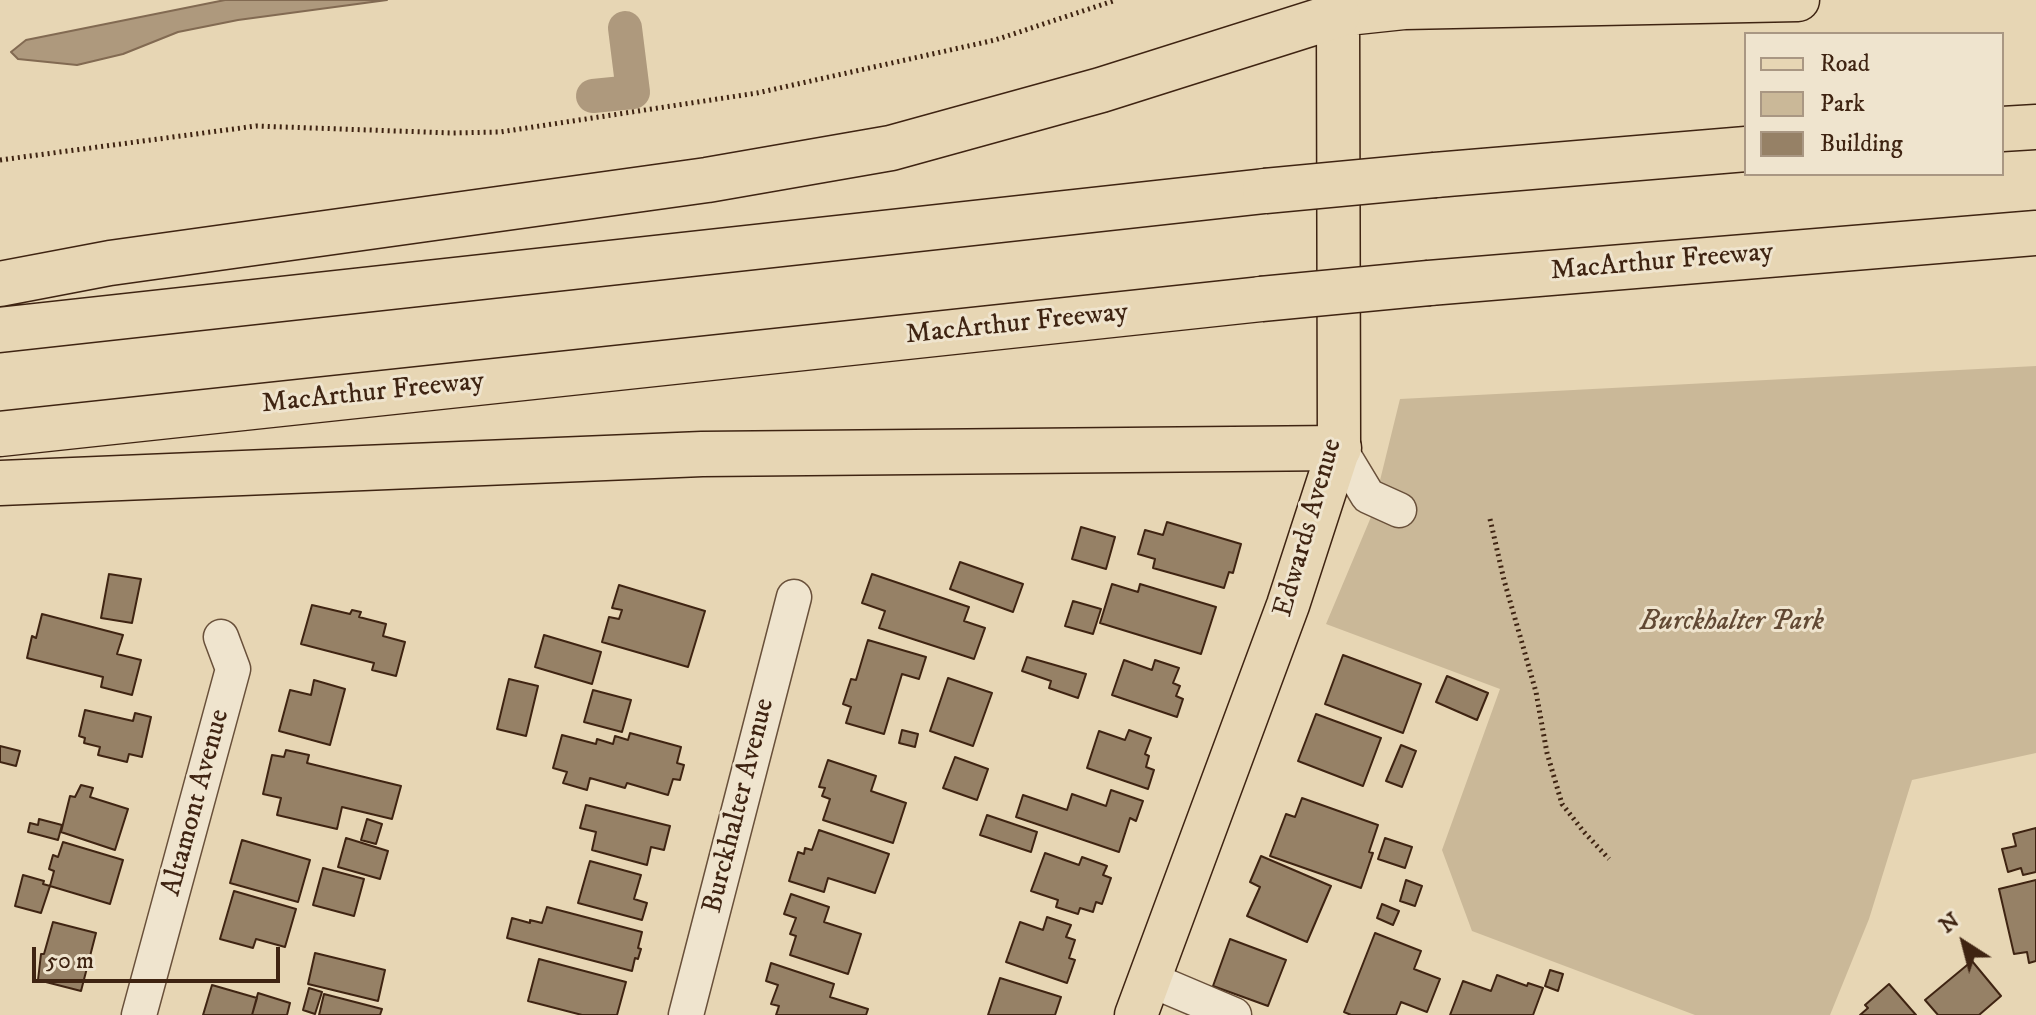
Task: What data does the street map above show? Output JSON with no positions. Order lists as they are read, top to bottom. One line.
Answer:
{"streets":{"highway":["MacArthur Freeway"],"main road":["Edwards Avenue"],"street":["Altamont Avenue","Burckhalter Avenue"]},"parks":["Burckhalter Park"],"legend":["Road","Park","Building"],"scale_bar":"50 m","north":"top left"}
